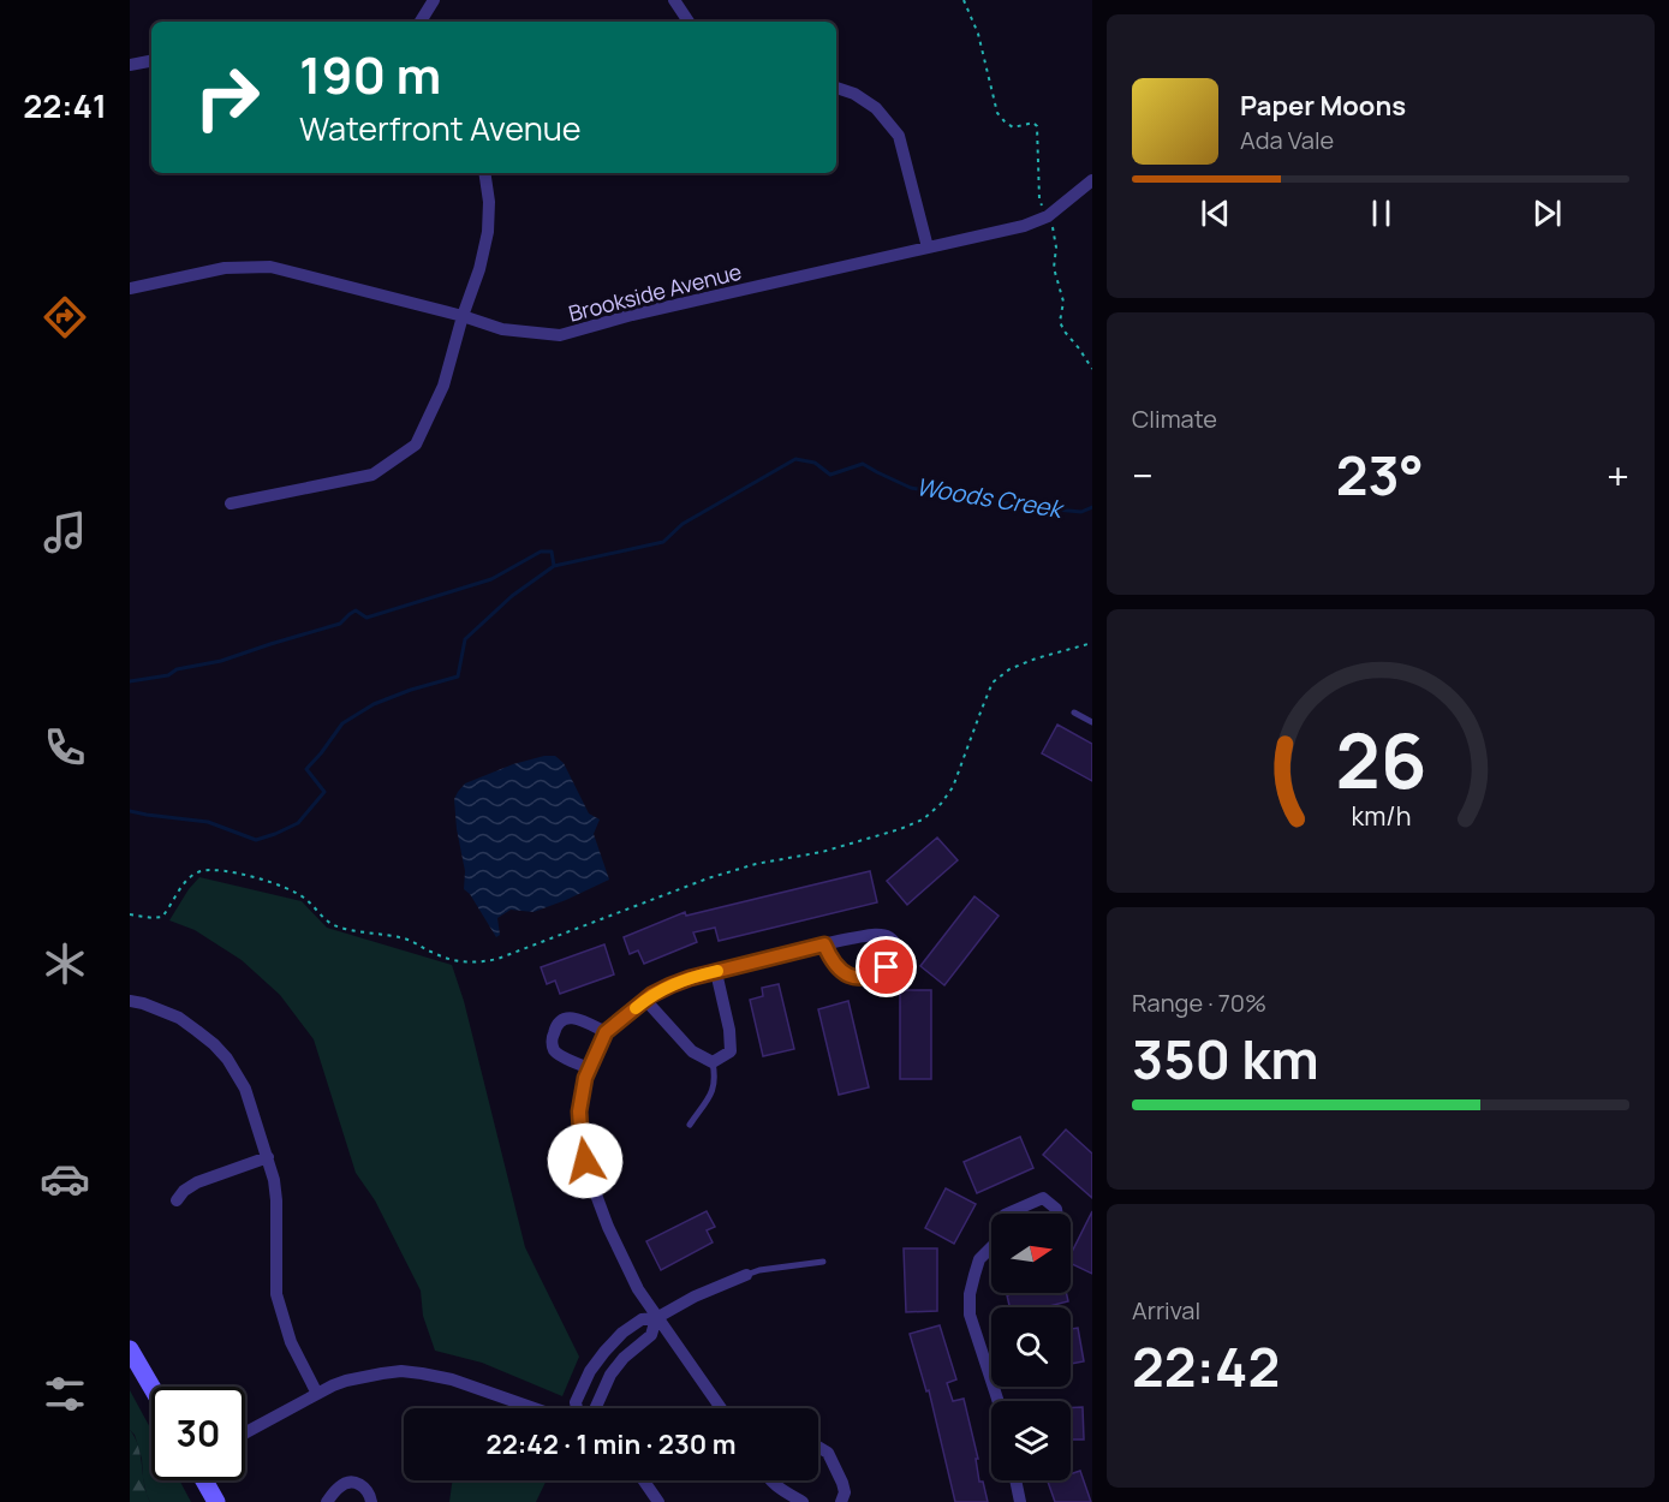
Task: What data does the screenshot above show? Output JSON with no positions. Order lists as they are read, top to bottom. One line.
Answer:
{"streets":{"street":["Brookside Avenue"]},"water":["Woods Creek"],"north":"right","page":{"tabs":"22:41","turn":["190 m","Waterfront Avenue"],"song":["Paper Moons","Ada Vale"],"tile":["Climate",["Range · 70%","350 km"],["Arrival","22:42"]],"heat":["−","23°","+"],"limit":"30","trip":"22:42 · 1 min · 230 m","gauge":["26","km/h"]}}
